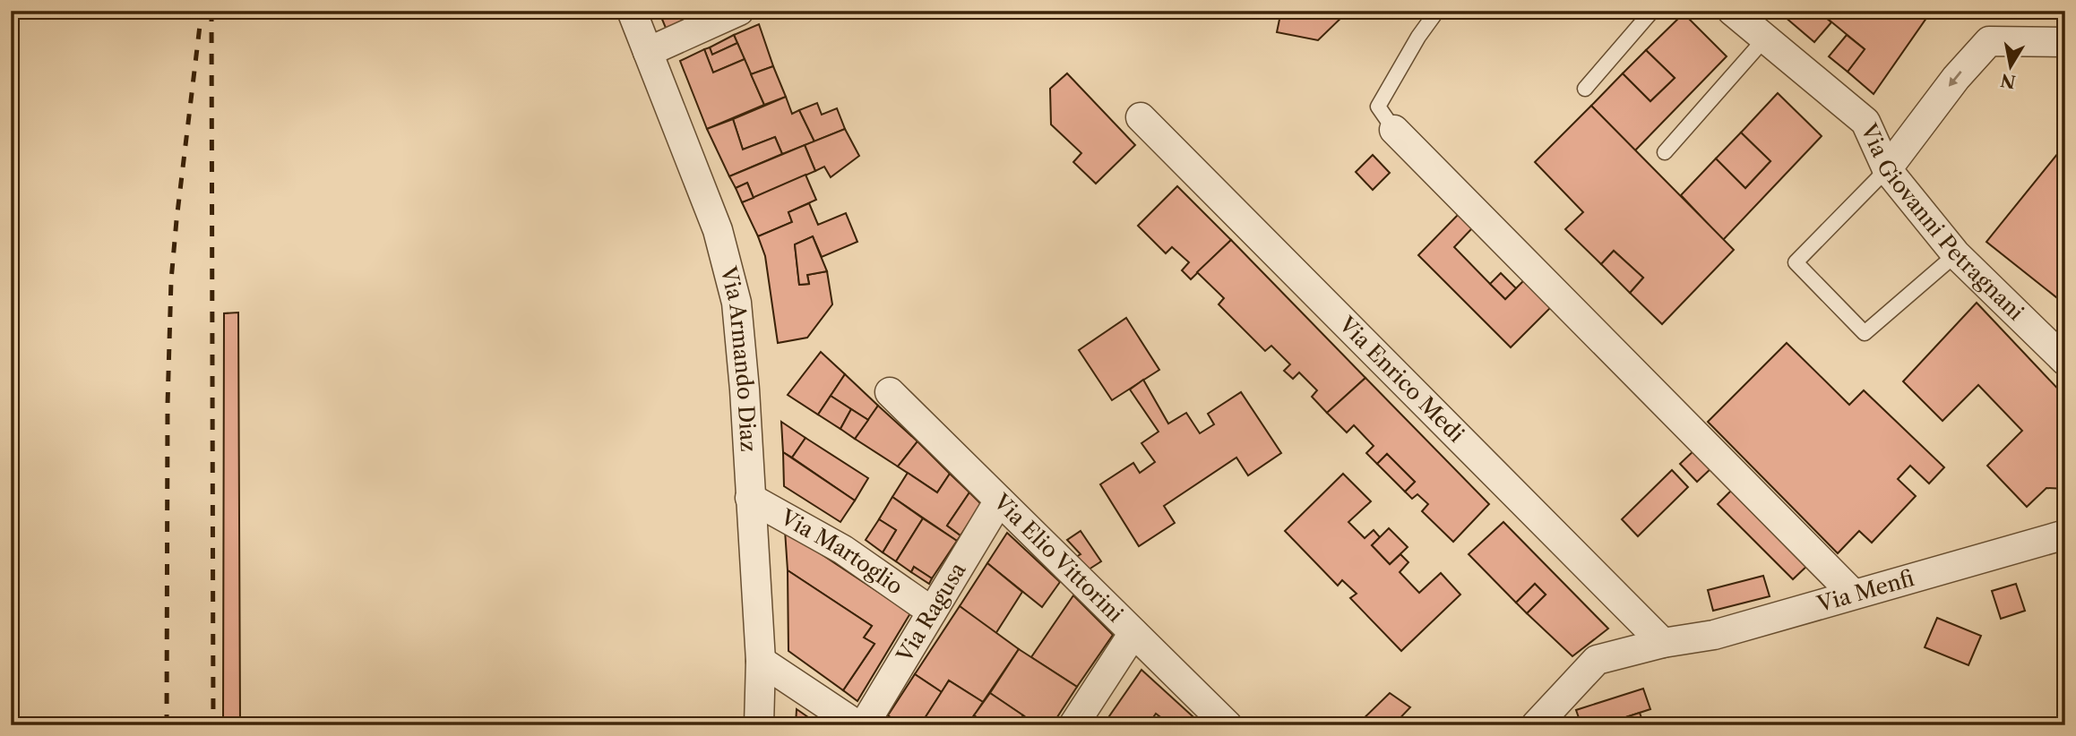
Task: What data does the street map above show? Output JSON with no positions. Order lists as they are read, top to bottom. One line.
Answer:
{"streets":{"street":["Via Giovanni Petragnani","Via Armando Diaz","Via Enrico Medi","Via Martoglio","Via Elio Vittorini","Via Menfi","Via Ragusa"]},"crossings":[["Via Armando Diaz","Via Martoglio"],["Via Enrico Medi","Via Menfi"],["Via Martoglio","Via Ragusa"],["Via Elio Vittorini","Via Ragusa"]],"north":"bottom"}
